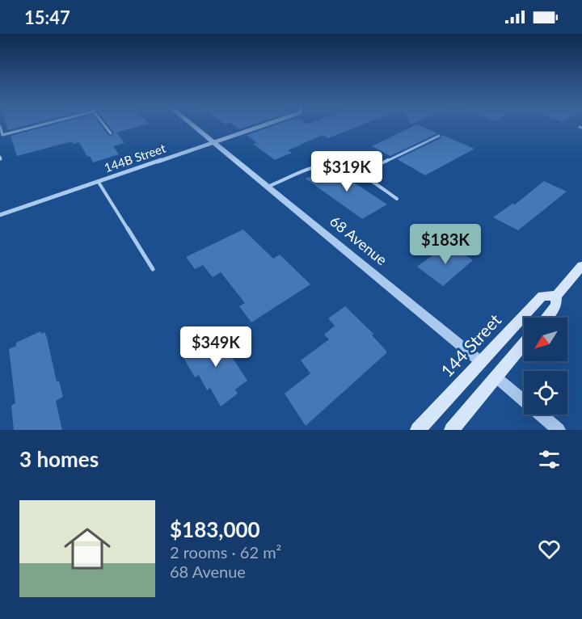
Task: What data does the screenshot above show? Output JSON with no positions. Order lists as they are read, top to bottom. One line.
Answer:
{"streets":{"main road":["144 Street"],"street":["144B Street","68 Avenue"]},"crossings":[["144B Street","68 Avenue"],["68 Avenue","144 Street"]],"north":"bottom left","page":{"status":"15:47","price":["$319K","$183K","$349K"],"heading":"3 homes","list":[{"name":"$183,000","note":"2 rooms · 62 m² · 68 Avenue"}]}}
